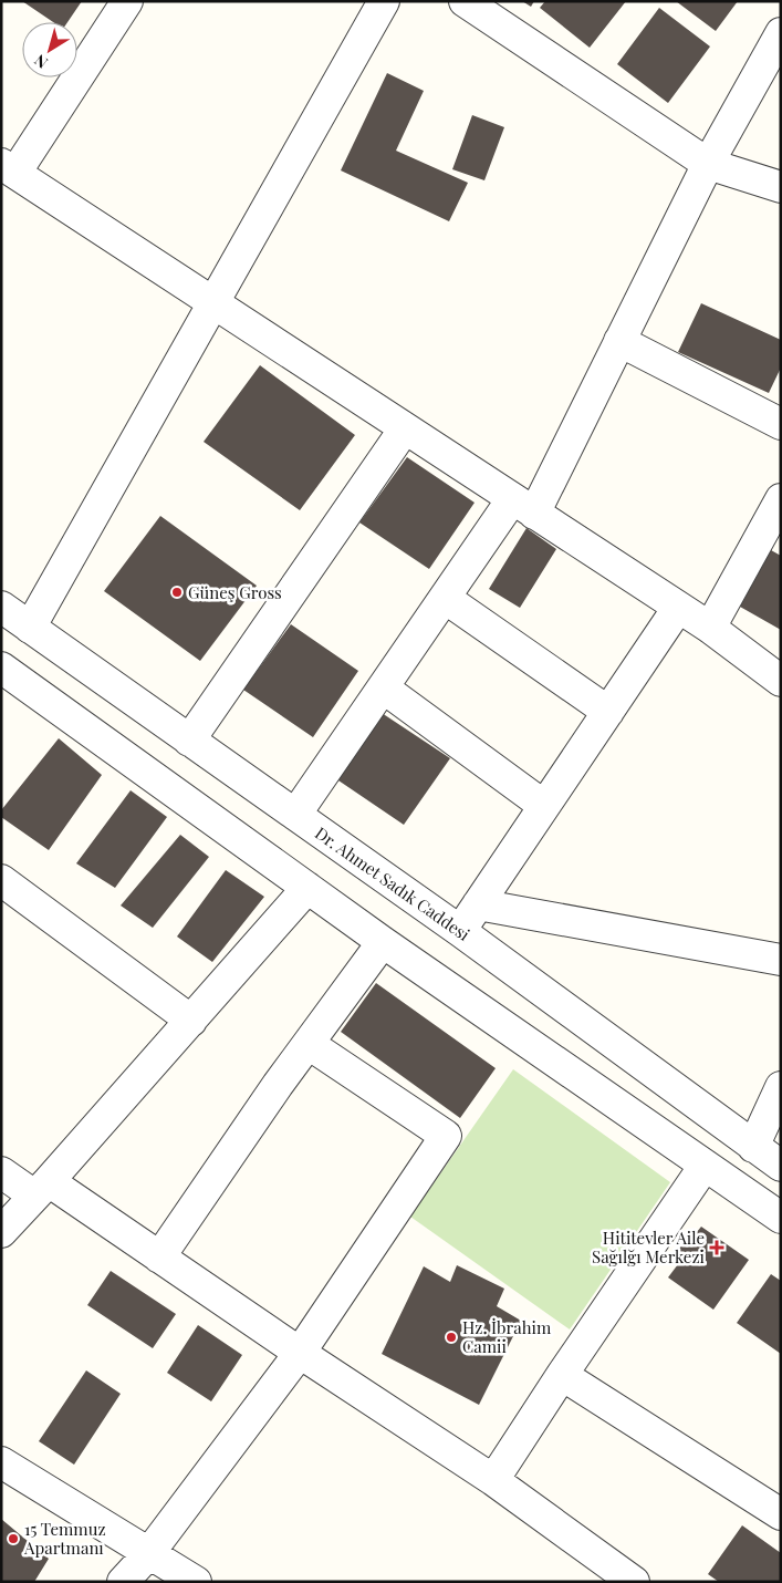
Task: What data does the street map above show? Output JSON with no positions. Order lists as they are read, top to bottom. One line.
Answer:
{"streets":{"street":["Dr. Ahmet Sadık Caddesi"]},"places":{"other":["Güneş Gross","Hz. İbrahim Camii","15 Temmuz Apartmanı"],"health":["Hititevler Aile Sağılğı Merkezi"]},"north":"bottom left"}
